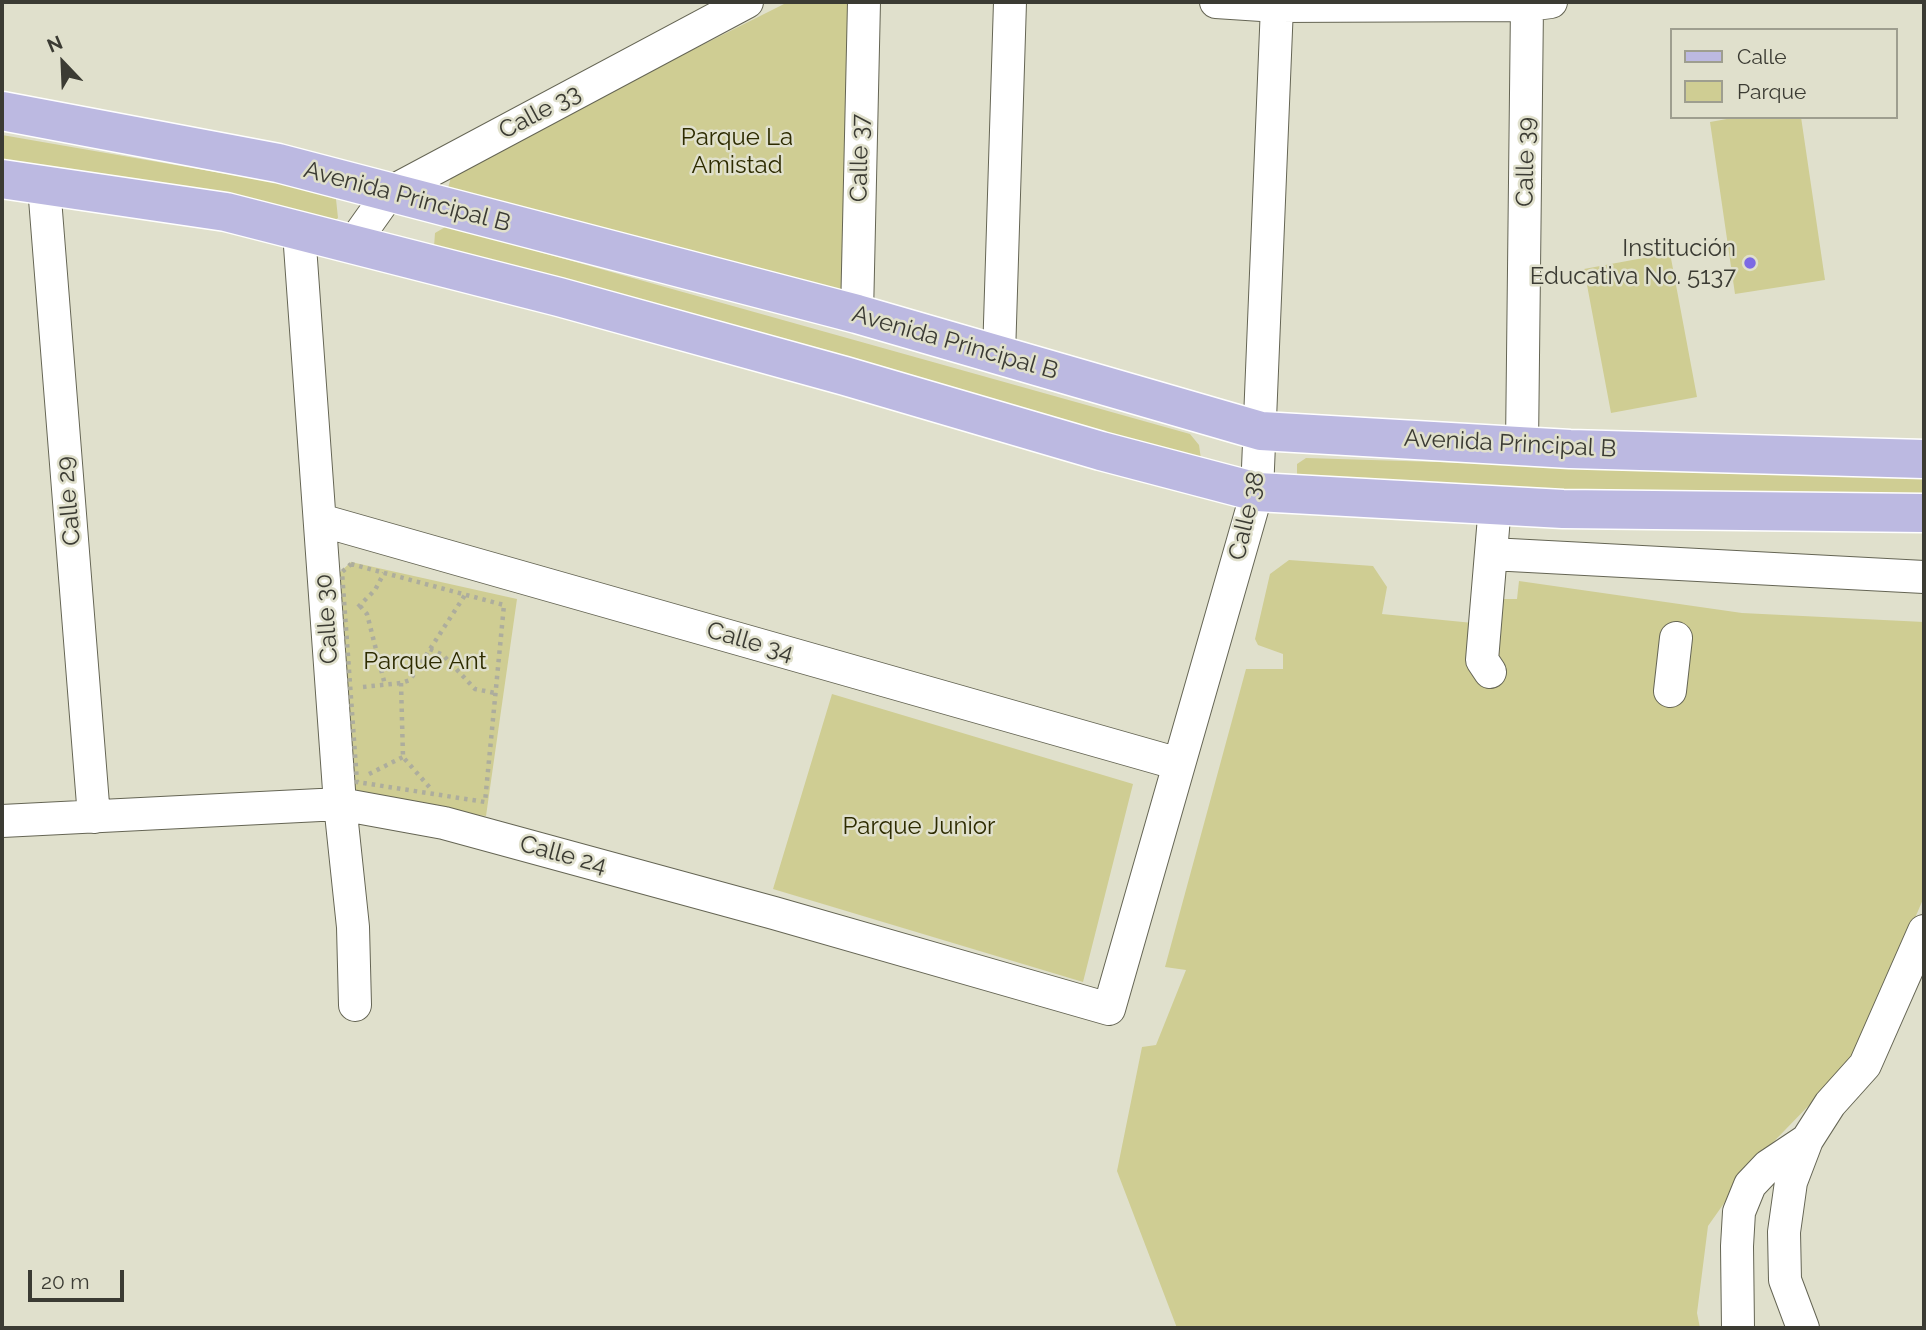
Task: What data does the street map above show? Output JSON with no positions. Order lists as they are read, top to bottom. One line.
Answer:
{"streets":{"main road":["Avenida Principal B"],"street":["Calle 33","Calle 37","Calle 39","Calle 29","Calle 38","Calle 30","Calle 34","Calle 24"]},"crossings":[["Calle 33","Avenida Principal B"],["Calle 37","Avenida Principal B"],["Calle 39","Avenida Principal B"],["Avenida Principal B","Calle 38"],["Calle 29","Calle 24"],["Calle 38","Calle 34"],["Calle 38","Calle 24"],["Calle 30","Calle 34"],["Calle 30","Calle 24"]],"parks":["Parque La Amistad","Parque Ant","Parque Junior"],"places":["Institución Educativa No. 5137"],"legend":["Calle","Parque"],"scale_bar":"20 m","north":"top left"}
